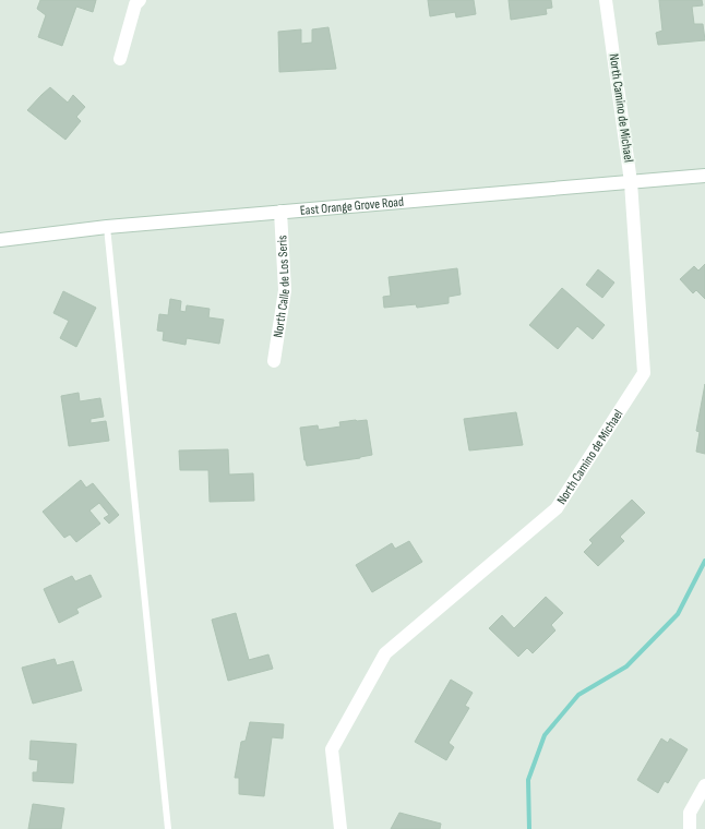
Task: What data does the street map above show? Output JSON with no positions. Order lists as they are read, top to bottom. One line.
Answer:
{"streets":{"street":["North Camino de Michael","East Orange Grove Road","North Calle de Los Seris"]},"crossings":[["North Camino de Michael","East Orange Grove Road"],["East Orange Grove Road","North Calle de Los Seris"]]}
